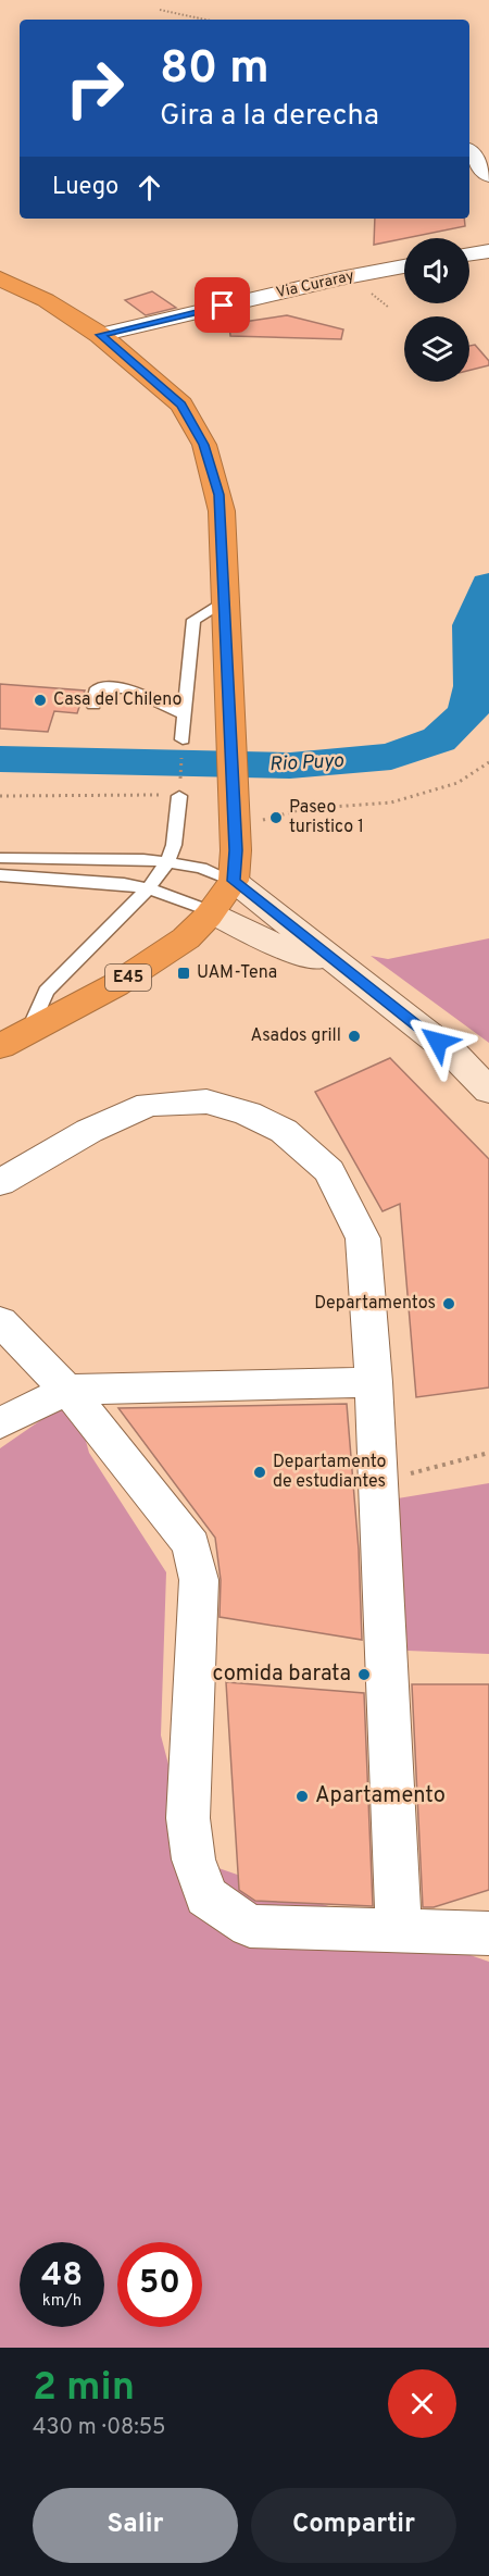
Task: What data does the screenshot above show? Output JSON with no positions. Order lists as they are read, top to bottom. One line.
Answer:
{"streets":{"highway":["E45"],"street":["Via Curaray"]},"water":["Rio Puyo"],"places":{"other":["Casa del Chileno","Paseo turistico 1","Asados grill","Departamentos","Departamento de estudiantes","comida barata","Apartamento"],"transit":["UAM-Tena"]},"page":{"turn":["80 m","Gira a la derecha"],"then":"Luego","speed":"48 km/h","limit":"50","heading":["2 min","430 m · 08:55"],"buttons":["Salir","Compartir"]}}
